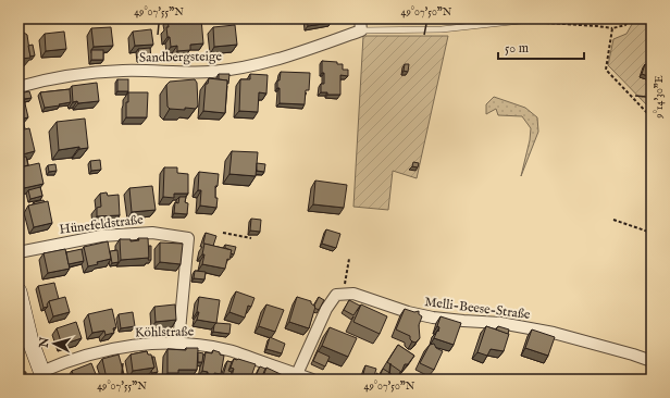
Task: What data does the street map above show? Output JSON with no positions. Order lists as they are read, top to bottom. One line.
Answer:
{"streets":{"street":["Sandbergsteige","Hünefeldstraße","Melli-Beese-Straße","Köhlstraße"]},"crossings":[["Hünefeldstraße","Köhlstraße"]],"scale_bar":"50 m","north":"left","coordinates":["49°07'55\"N","49°07'50\"N","9°14'30\"E"]}
